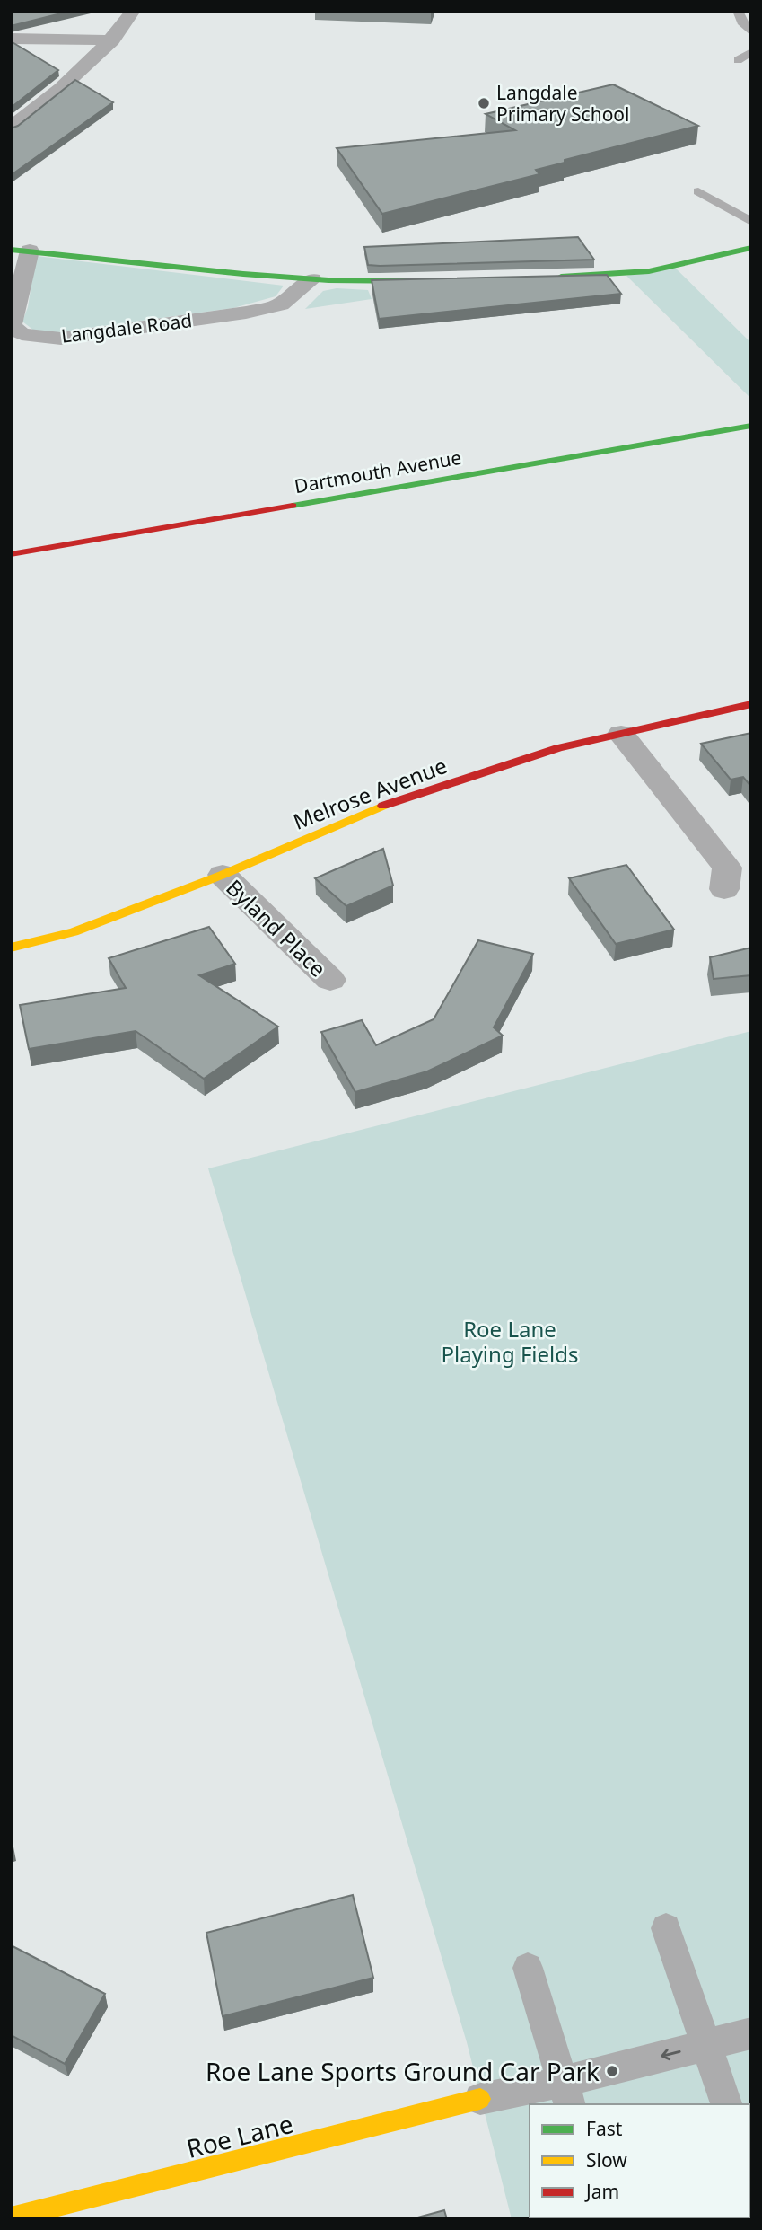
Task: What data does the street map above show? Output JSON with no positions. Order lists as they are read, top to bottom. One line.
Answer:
{"streets":{"street":["Langdale Road","Dartmouth Avenue","Melrose Avenue","Byland Place","Roe Lane"]},"crossings":[["Melrose Avenue","Byland Place"]],"parks":["Roe Lane Playing Fields"],"places":["Langdale Primary School","Roe Lane Sports Ground Car Park"],"legend":["Fast","Slow","Jam"]}
